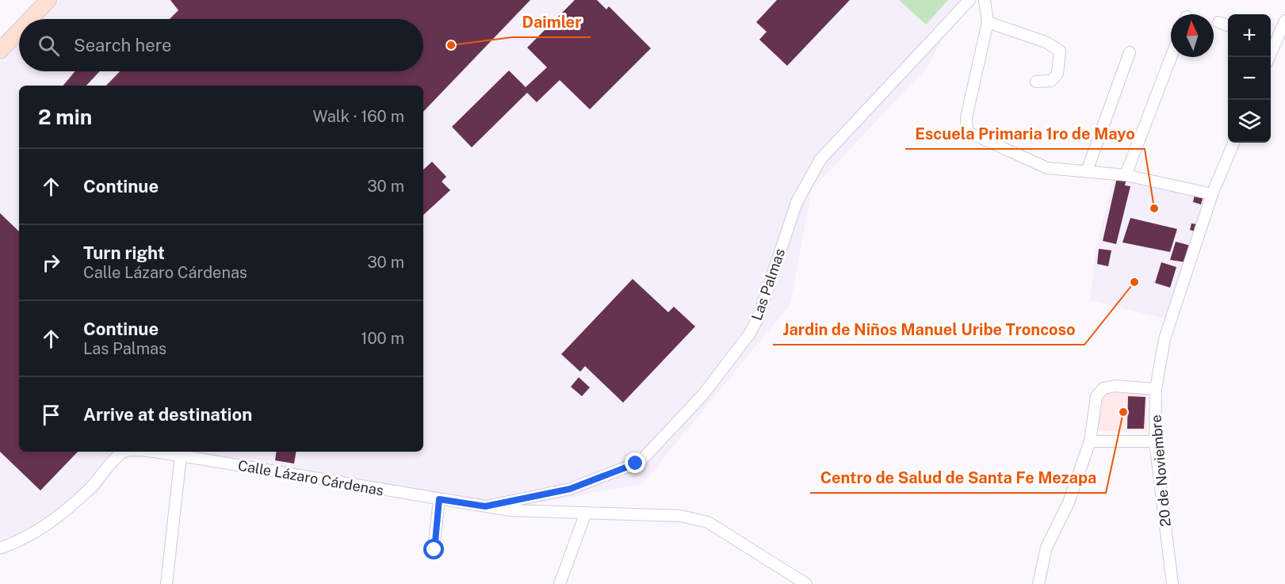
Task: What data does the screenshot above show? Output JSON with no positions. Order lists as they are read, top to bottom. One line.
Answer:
{"streets":{"street":["Las Palmas","20 de Noviembre","Calle Lázaro Cárdenas"]},"crossings":[["Las Palmas","Calle Lázaro Cárdenas"]],"places":["Daimler","Escuela Primaria 1ro de Mayo","Jardin de Niños Manuel Uribe Troncoso","Centro de Salud de Santa Fe Mezapa"],"north":"top","page":{"map_buttons":["+","−"],"search":"Search here","heading":["2 min","Walk · 160 m"],"list":[["Continue","30 m"],["Turn right","Calle Lázaro Cárdenas","30 m"],["Continue","Las Palmas","100 m"],"Arrive at destination"]}}
